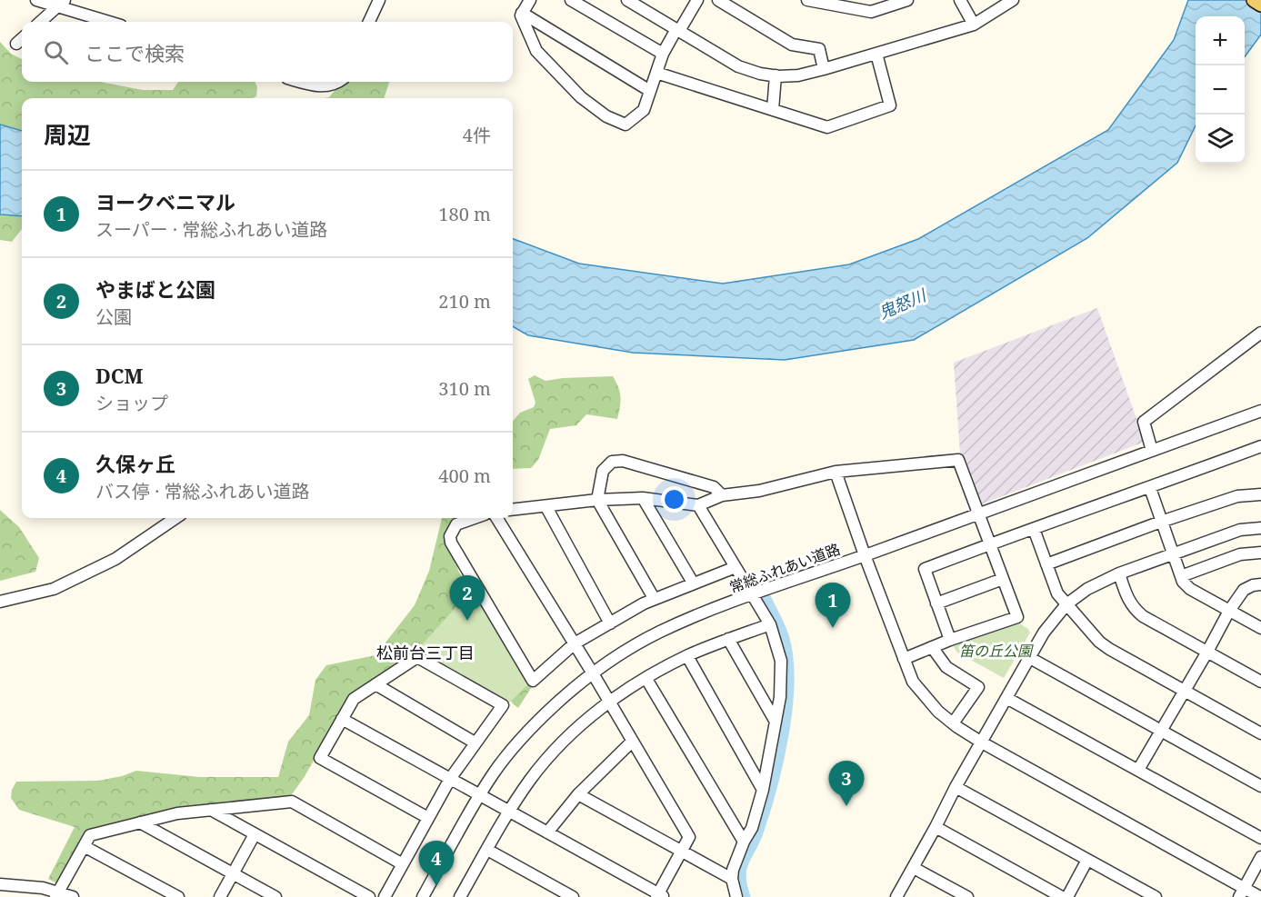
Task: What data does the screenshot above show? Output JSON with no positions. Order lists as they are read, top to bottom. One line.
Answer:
{"streets":{"street":["常総ふれあい道路"]},"districts":["松前台三丁目"],"water":["鬼怒川"],"parks":["笛の丘公園"],"page":{"map_buttons":["+","−"],"search":"ここで検索","heading":["周辺","4件"],"list":[{"mark":"1","name":"ヨークベニマル","note":"スーパー · 常総ふれあい道路","value":"180 m"},{"mark":"2","name":"やまばと公園","note":"公園","value":"210 m"},{"mark":"3","name":"DCM","note":"ショップ","value":"310 m"},{"mark":"4","name":"久保ヶ丘","note":"バス停 · 常総ふれあい道路","value":"400 m"}],"pins":["2","1","3","4"]}}
